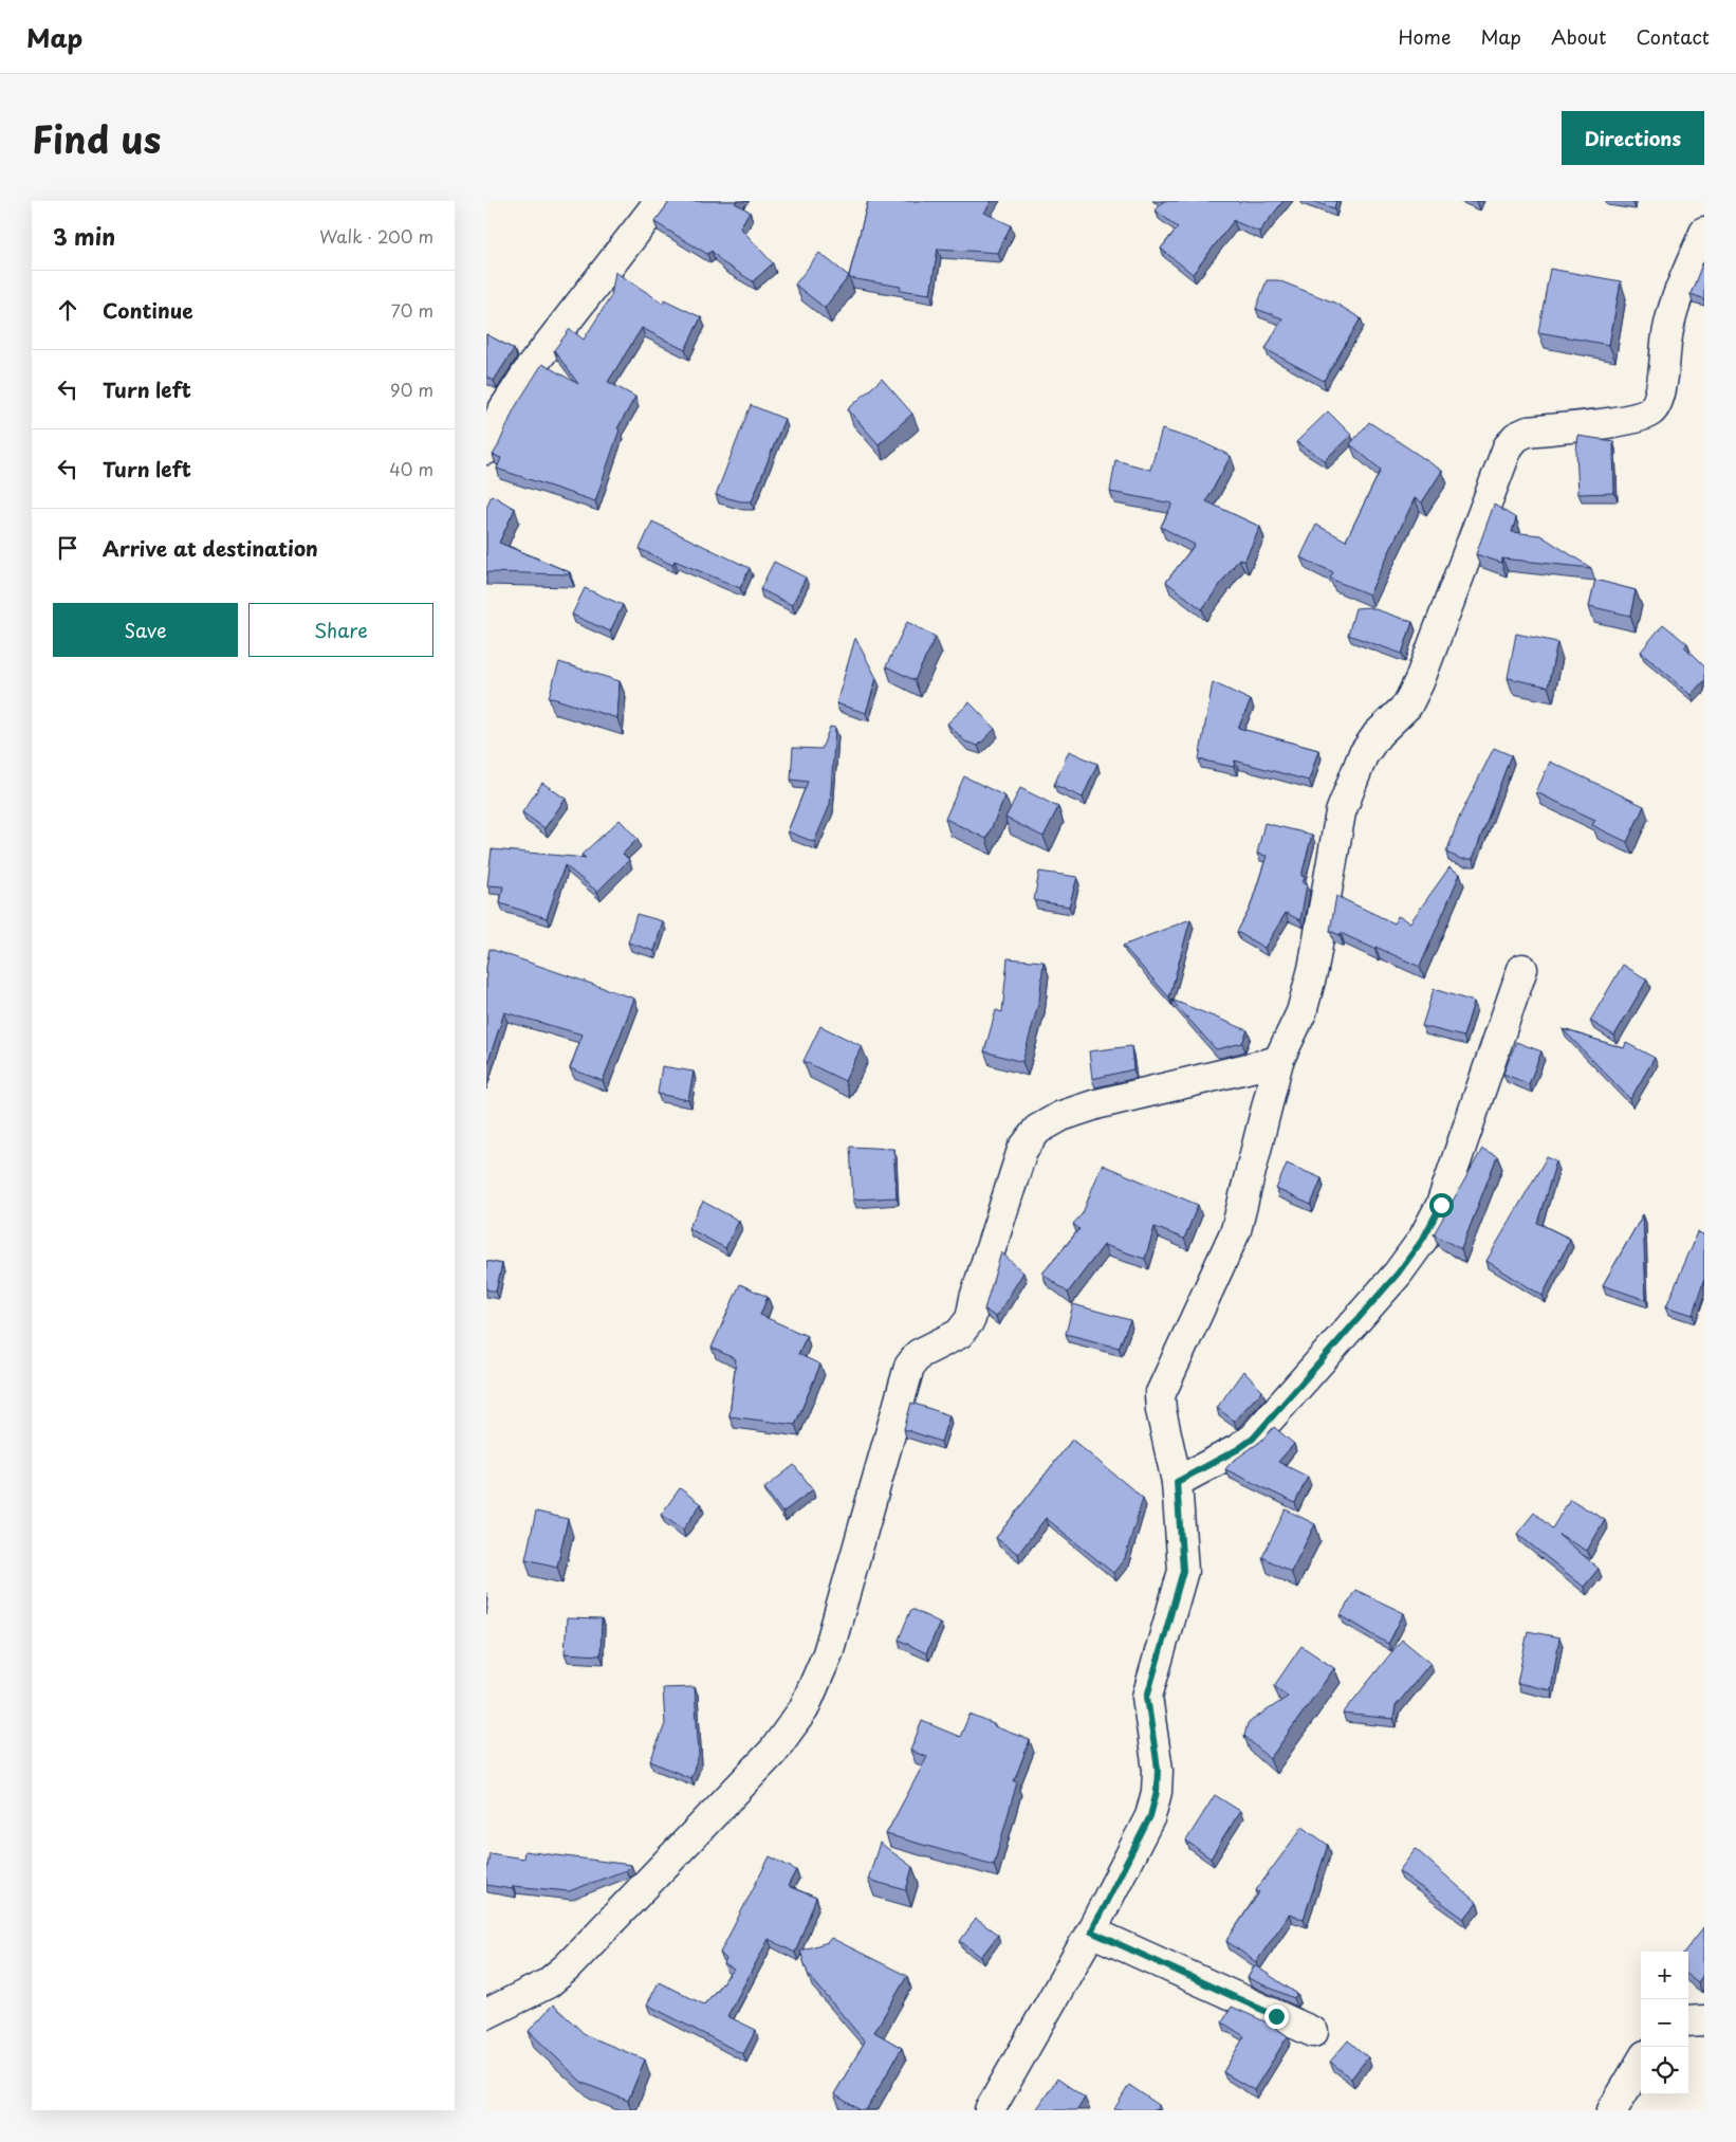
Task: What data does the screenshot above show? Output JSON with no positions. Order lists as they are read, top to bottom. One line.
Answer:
{"page":{"header":"Map","nav":["Home","Map","About","Contact"],"title":"Find us","buttons":["Directions",["Save","Share"]],"heading":["3 min","Walk · 200 m"],"list":[["Continue","70 m"],["Turn left","90 m"],["Turn left","40 m"],"Arrive at destination"],"map_buttons":["+","−"]}}
